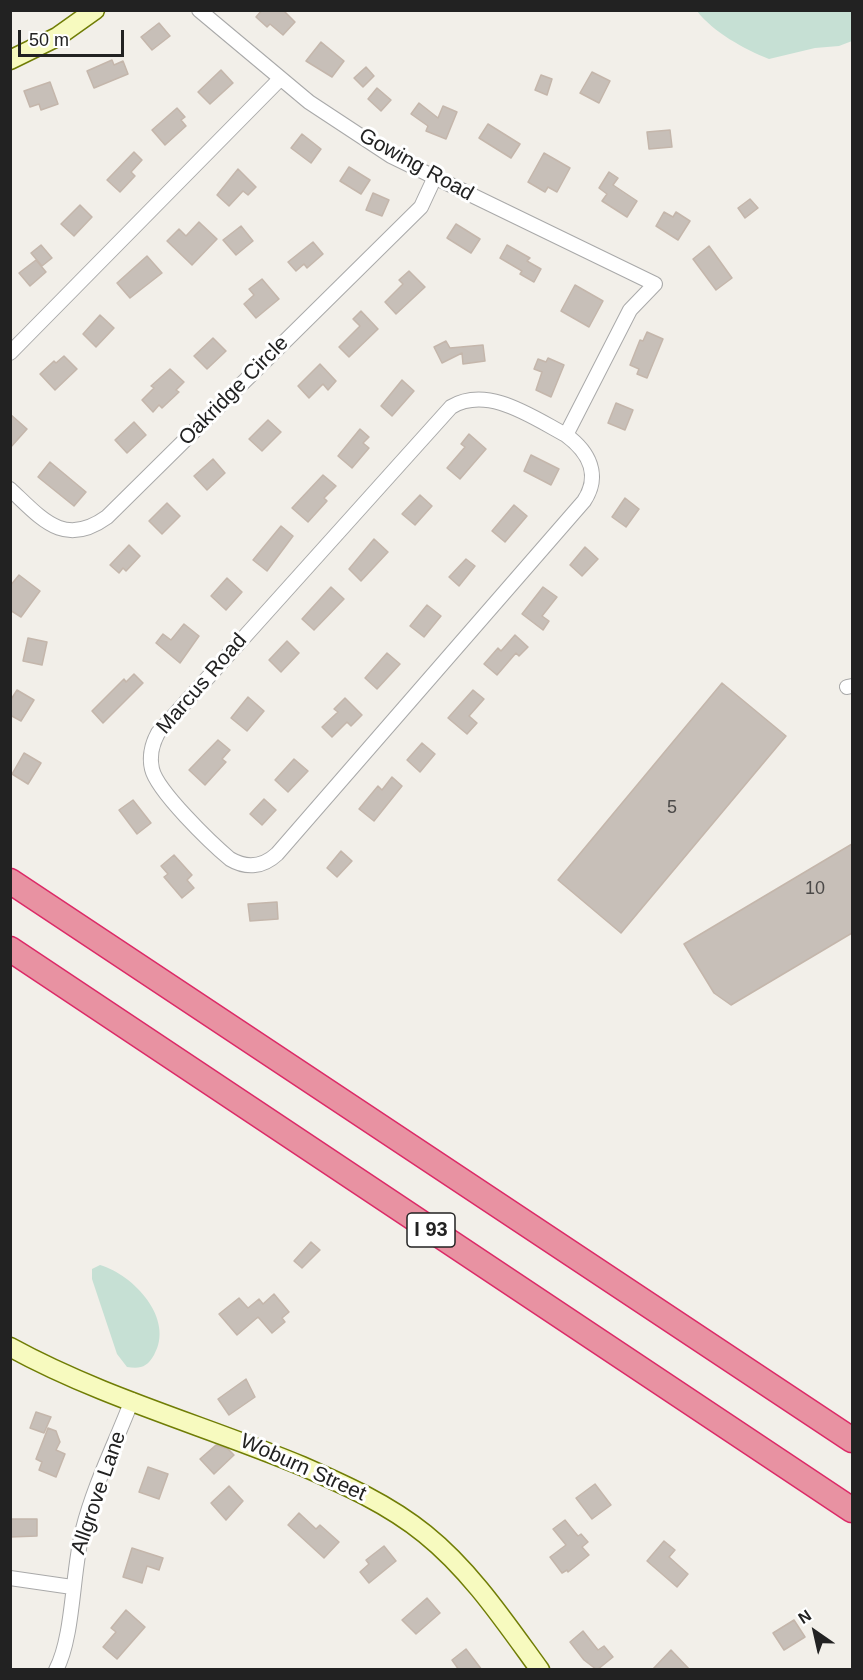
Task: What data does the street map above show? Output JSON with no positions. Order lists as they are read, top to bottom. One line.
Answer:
{"streets":{"highway":["I 93"],"street":["Gowing Road","Oakridge Circle","Marcus Road","Woburn Street","Allgrove Lane"]},"crossings":[["Gowing Road","Oakridge Circle"],["Gowing Road","Marcus Road"],["Woburn Street","Allgrove Lane"]],"house_numbers":["5","10"],"scale_bar":"50 m","north":"top left"}
